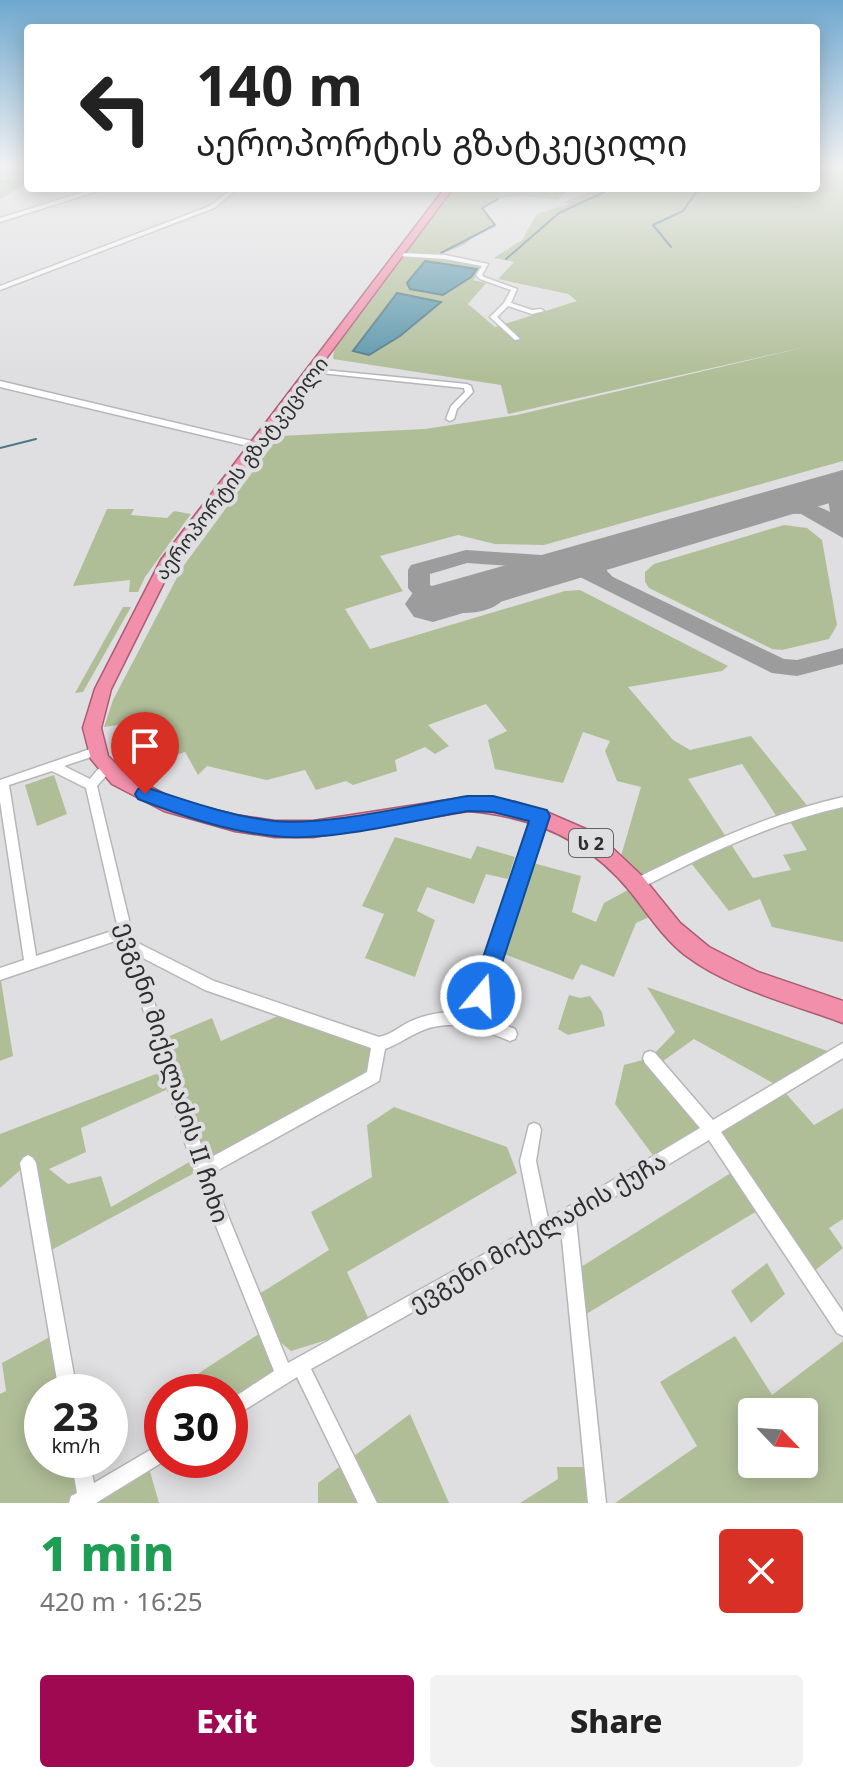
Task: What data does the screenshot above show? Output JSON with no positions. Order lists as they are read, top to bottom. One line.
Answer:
{"streets":{"highway":["აეროპორტის გზატკეცილი","ს 2"],"street":["ევგენი მიქელაძის II ჩიხი","ევგენი მიქელაძის ქუჩა"]},"crossings":[["აეროპორტის გზატკეცილი","ს 2"],["ევგენი მიქელაძის II ჩიხი","ევგენი მიქელაძის ქუჩა"]],"north":"bottom right","page":{"turn":["140 m","აეროპორტის გზატკეცილი"],"speed":"23 km/h","limit":"30","heading":["1 min","420 m · 16:25"],"buttons":["Exit","Share"]}}
